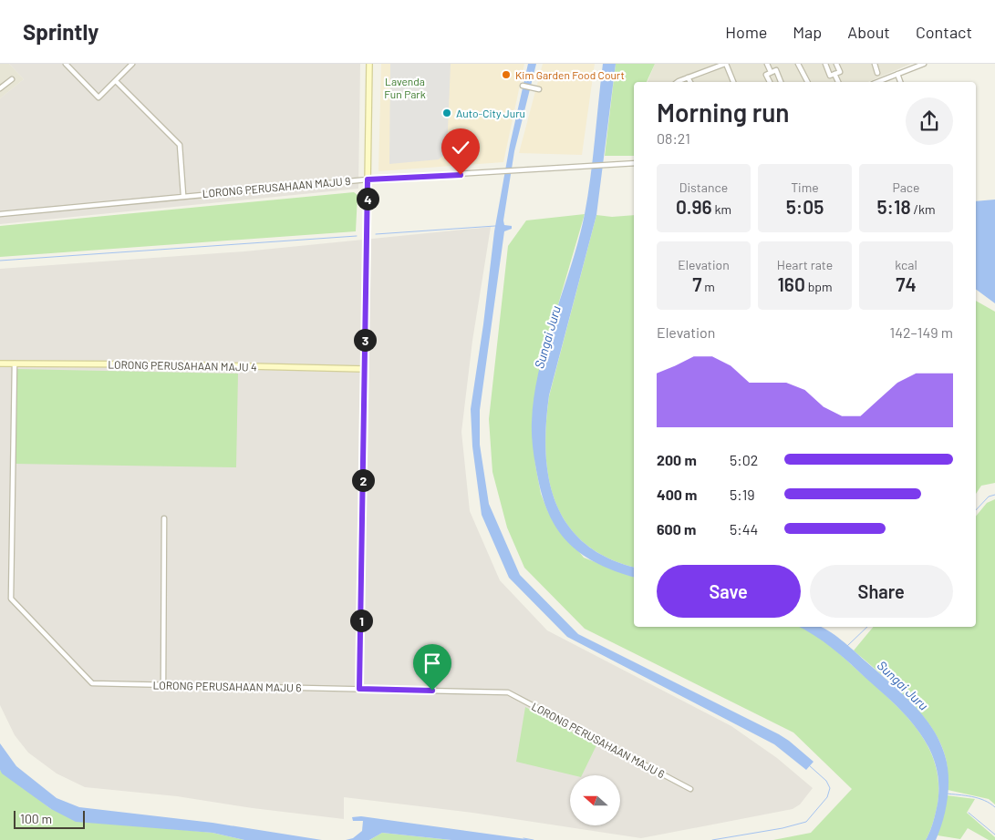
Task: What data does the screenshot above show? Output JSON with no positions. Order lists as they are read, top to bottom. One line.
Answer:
{"streets":{"street":["LORONG PERUSAHAAN MAJU 9","LORONG PERUSAHAAN MAJU 4","LORONG PERUSAHAAN MAJU 6"]},"crossings":[["LORONG PERUSAHAAN MAJU 4","LORONG PERUSAHAAN MAJU 6"]],"water":["Sungai Juru"],"parks":["Lavenda Fun Park"],"places":["Kim Garden Food Court","Auto-City Juru"],"scale_bar":"100 m","north":"left","page":{"header":"Sprintly","nav":["Home","Map","About","Contact"],"heading":["Morning run","08:21"],"stats":[["Distance","0.96 km"],["Time","5:05"],["Pace","5:18 /km"],["Elevation","7 m"],["Heart rate","160 bpm"],["kcal","74"]],"pins":["4","3","2","1"],"chart":["Elevation","142–149 m"],"list":[{"name":"200 m","note":"5:02"},{"name":"400 m","note":"5:19"},{"name":"600 m","note":"5:44"}],"buttons":["Save","Share"],"scale":"100 m"}}
